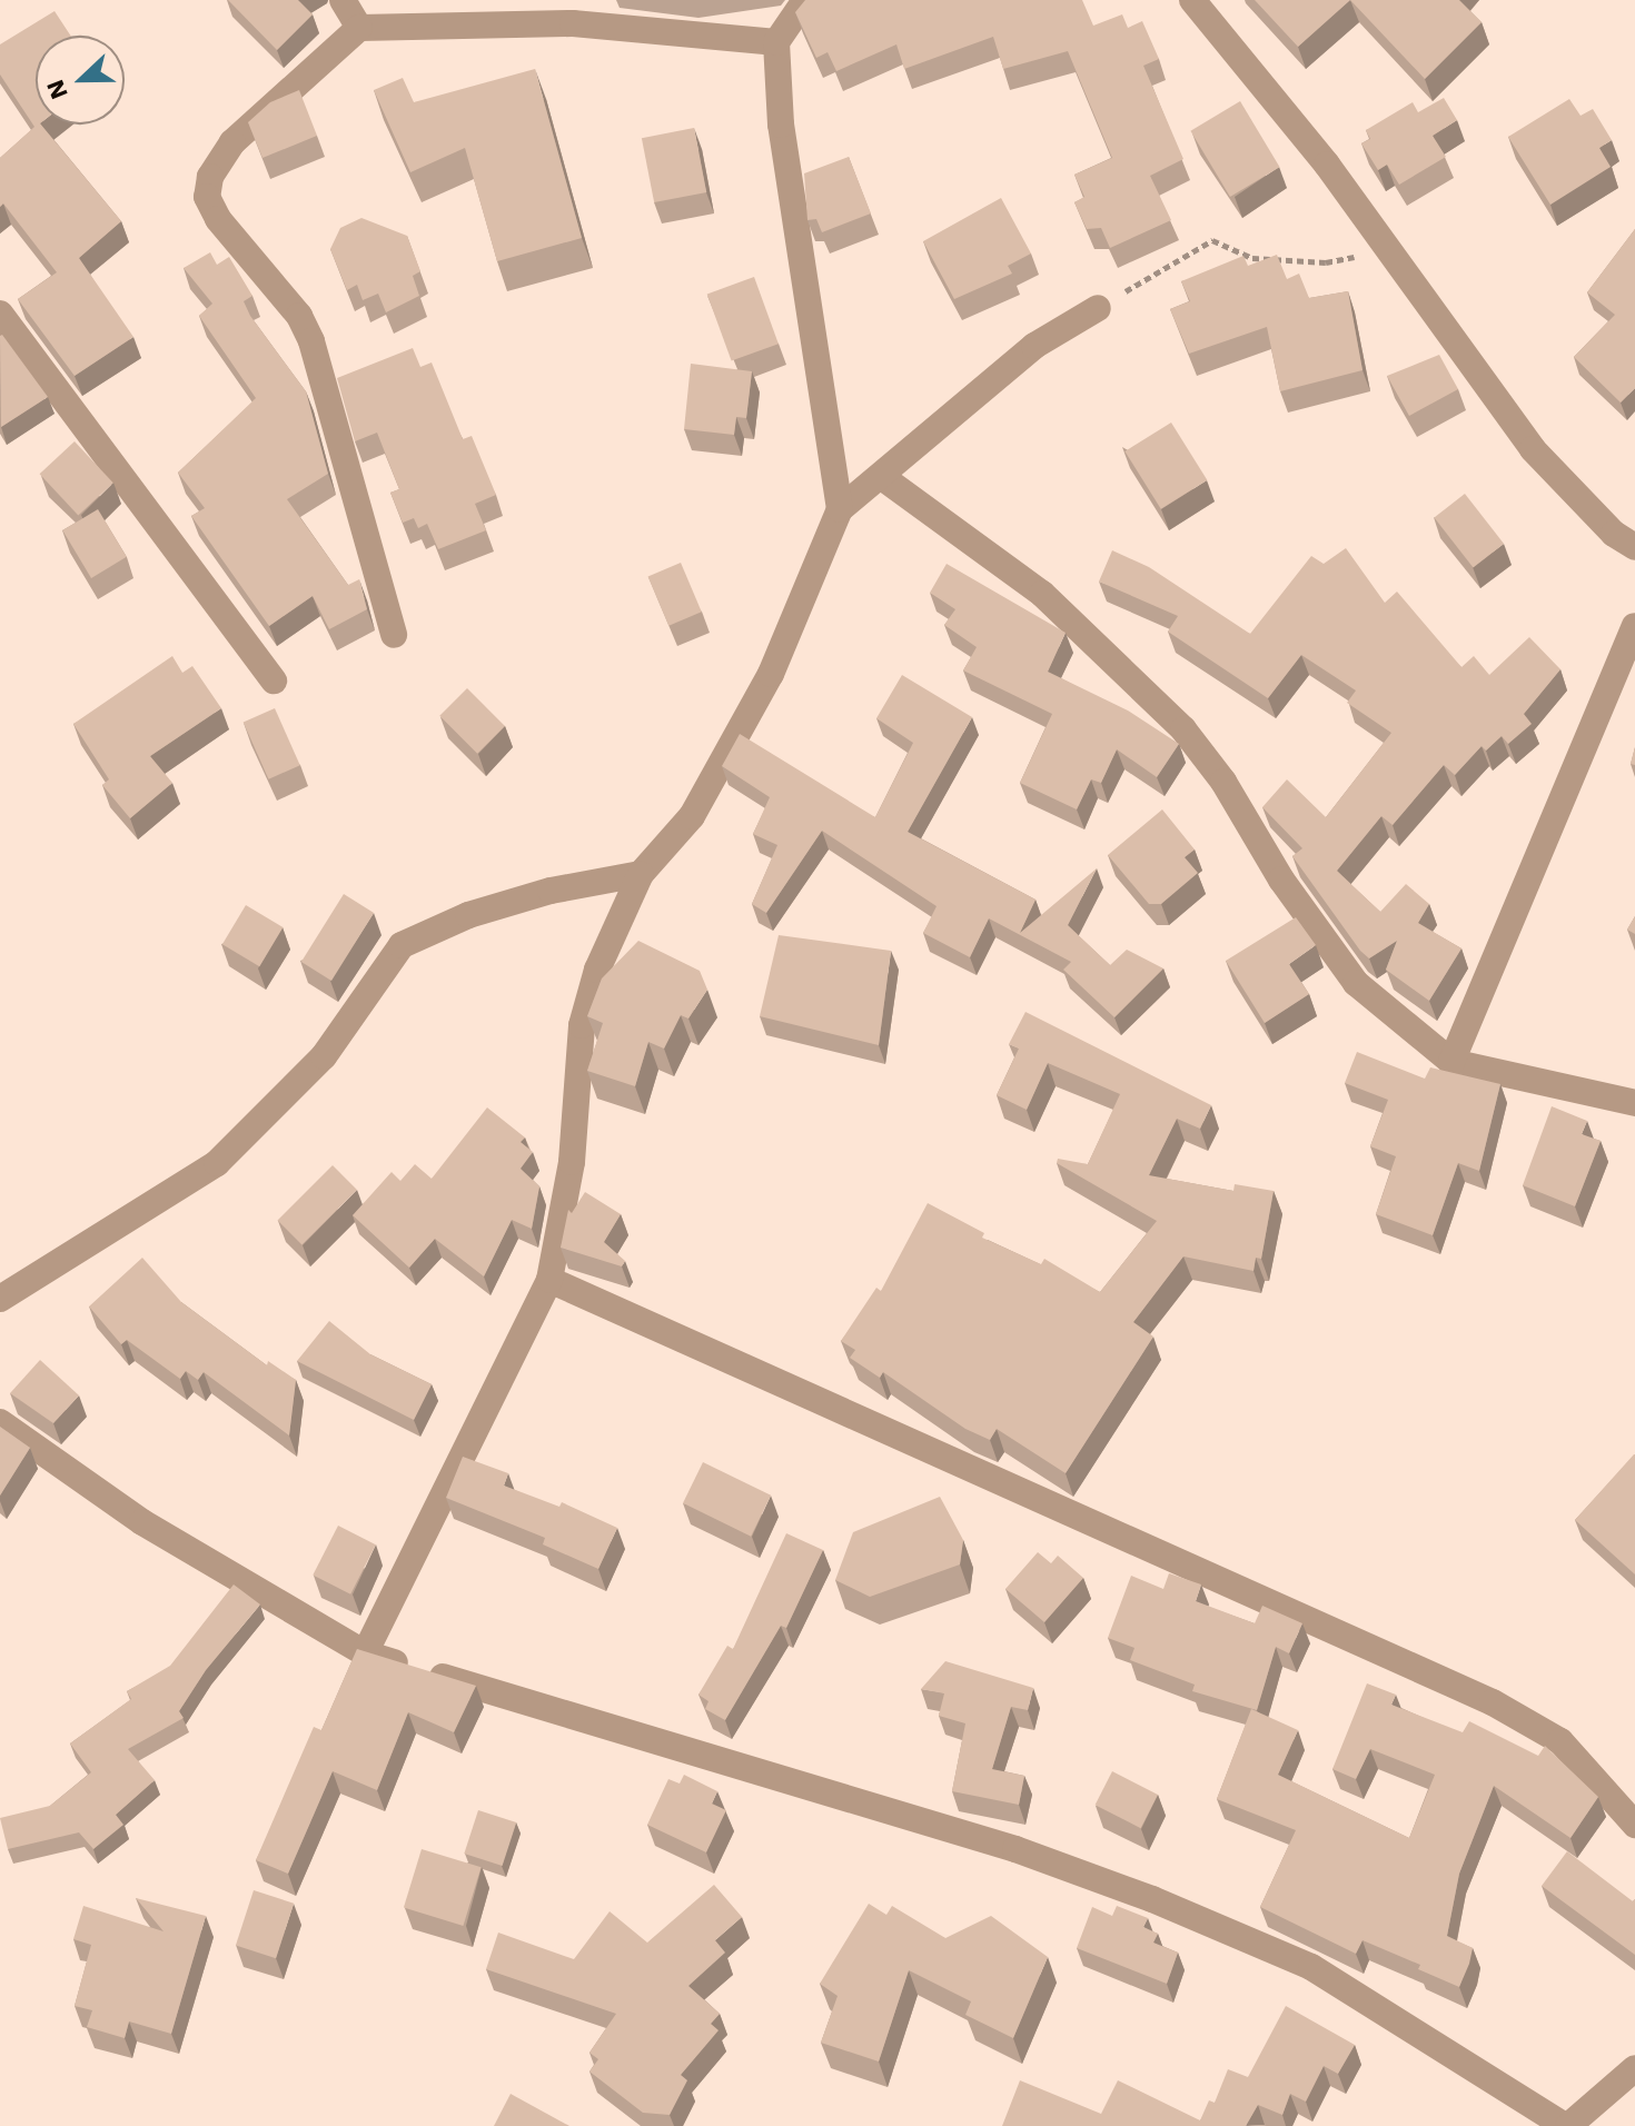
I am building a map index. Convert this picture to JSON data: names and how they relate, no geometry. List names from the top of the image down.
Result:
{
  "north": "left"
}
